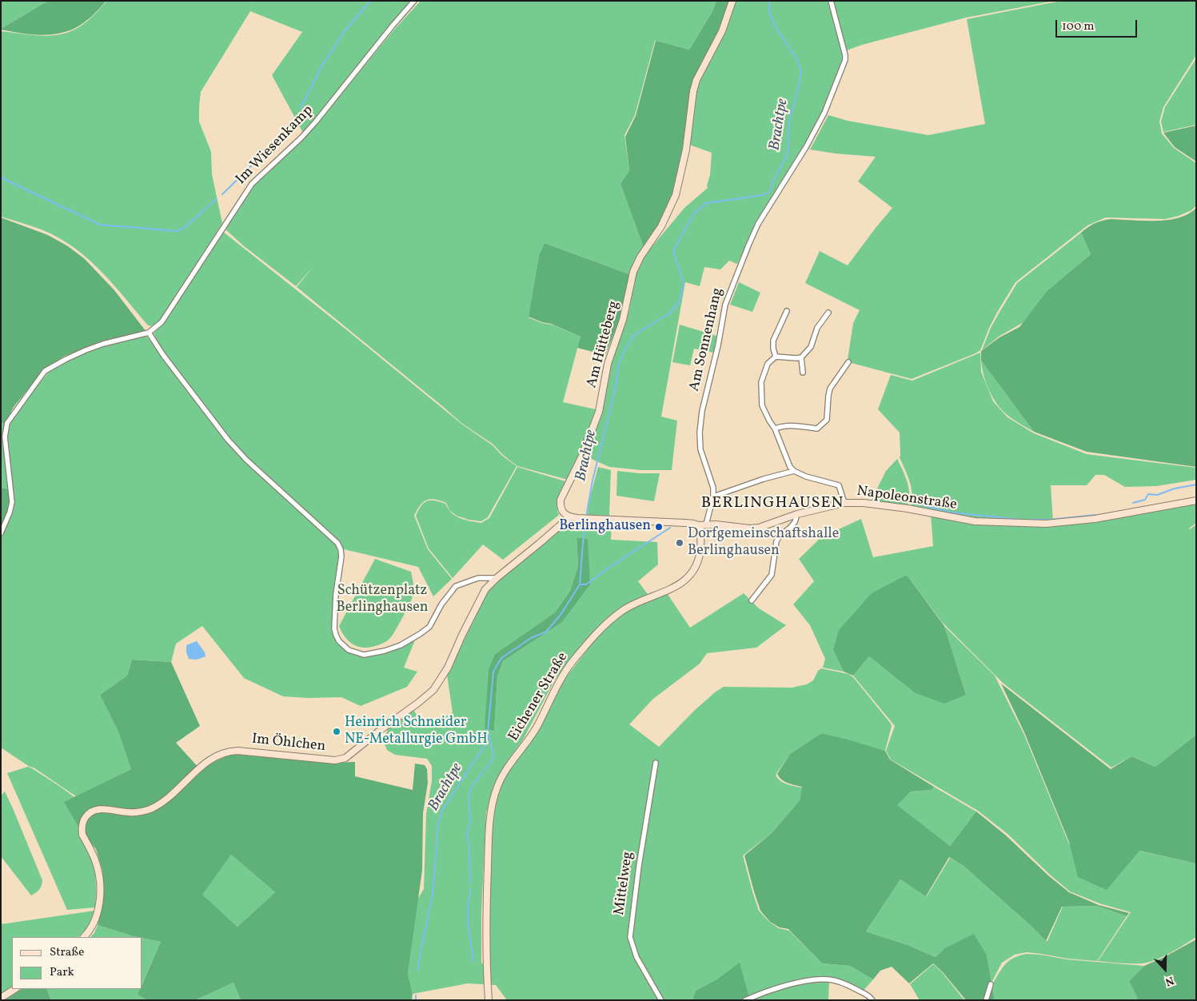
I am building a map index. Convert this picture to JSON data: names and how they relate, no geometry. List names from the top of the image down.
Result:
{
  "streets": {
    "street": [
      "Im Wiesenkamp",
      "Am Sonnenhang",
      "Am Hütteberg",
      "Napoleonstraße",
      "Eichener Straße",
      "Im Öhlchen",
      "Mittelweg"
    ]
  },
  "crossings": [
    ["Am Sonnenhang", "Napoleonstraße"],
    ["Am Hütteberg", "Napoleonstraße"],
    ["Am Hütteberg", "Im Öhlchen"],
    ["Napoleonstraße", "Eichener Straße"],
    ["Napoleonstraße", "Im Öhlchen"]
  ],
  "districts": ["BERLINGHAUSEN"],
  "water": ["Brachtpe"],
  "parks": ["Schützenplatz Berlinghausen"],
  "places": ["Berlinghausen", "Dorfgemeinschaftshalle Berlinghausen", "Heinrich Schneider NE-Metallurgie GmbH"],
  "legend": ["Straße", "Park"],
  "scale_bar": "100 m",
  "north": "bottom"
}
